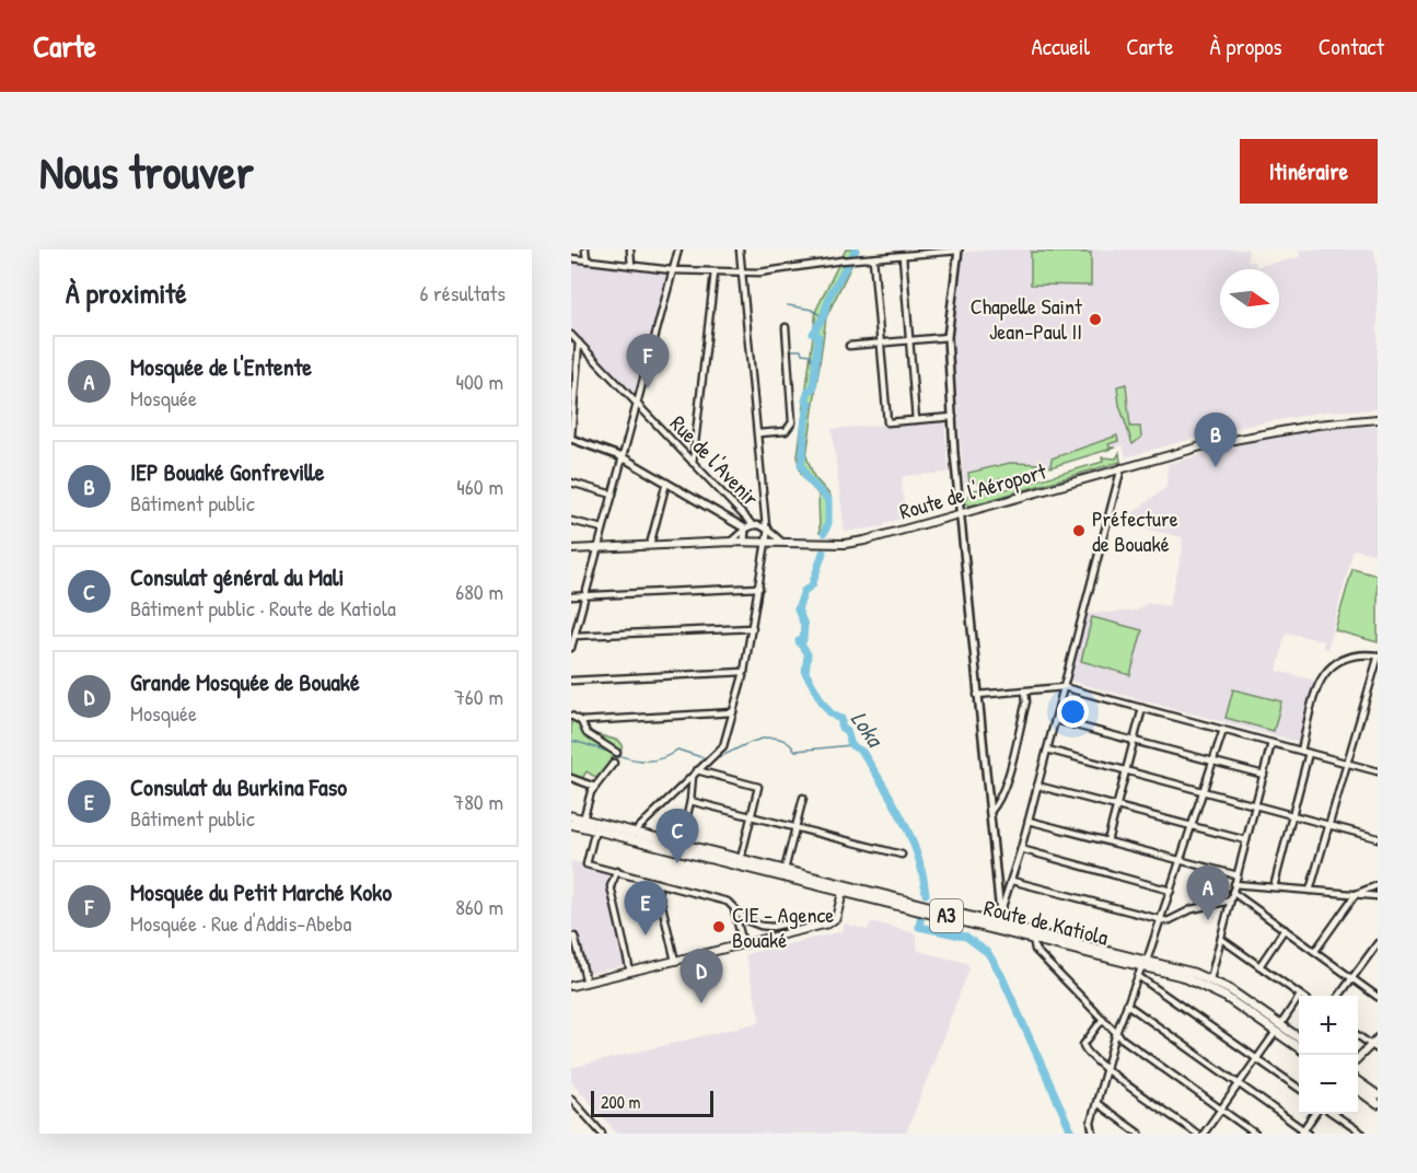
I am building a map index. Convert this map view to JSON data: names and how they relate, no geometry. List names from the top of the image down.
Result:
{
  "streets": {
    "highway": ["A3", "Route de Katiola"],
    "main road": ["Route de l'Aéroport"],
    "street": ["Rue de l'Avenir"]
  },
  "water": ["Loka"],
  "places": ["Chapelle Saint Jean-Paul II", "Préfecture de Bouaké", "CIE - Agence Bouaké"],
  "scale_bar": "200 m",
  "north": "right",
  "page": {
    "header": "Carte",
    "nav": [
      "Accueil",
      "Carte",
      "À propos",
      "Contact"
    ],
    "buttons": "Itinéraire",
    "title": "Nous trouver",
    "heading": ["À proximité", "6 résultats"],
    "pins": [
      "F",
      "B",
      "C",
      "A",
      "E",
      "D"
    ],
    "list": [
      {
        "mark": "A",
        "name": "Mosquée de l'Entente",
        "note": "Mosquée",
        "value": "400 m"
      },
      {
        "mark": "B",
        "name": "IEP Bouaké Gonfreville",
        "note": "Bâtiment public",
        "value": "460 m"
      },
      {
        "mark": "C",
        "name": "Consulat général du Mali",
        "note": "Bâtiment public · Route de Katiola",
        "value": "680 m"
      },
      {
        "mark": "D",
        "name": "Grande Mosquée de Bouaké",
        "note": "Mosquée",
        "value": "760 m"
      },
      {
        "mark": "E",
        "name": "Consulat du Burkina Faso",
        "note": "Bâtiment public",
        "value": "780 m"
      },
      {
        "mark": "F",
        "name": "Mosquée du Petit Marché Koko",
        "note": "Mosquée · Rue d'Addis-Abeba",
        "value": "860 m"
      }
    ],
    "map_buttons": ["+", "−"],
    "scale": "200 m"
  }
}
